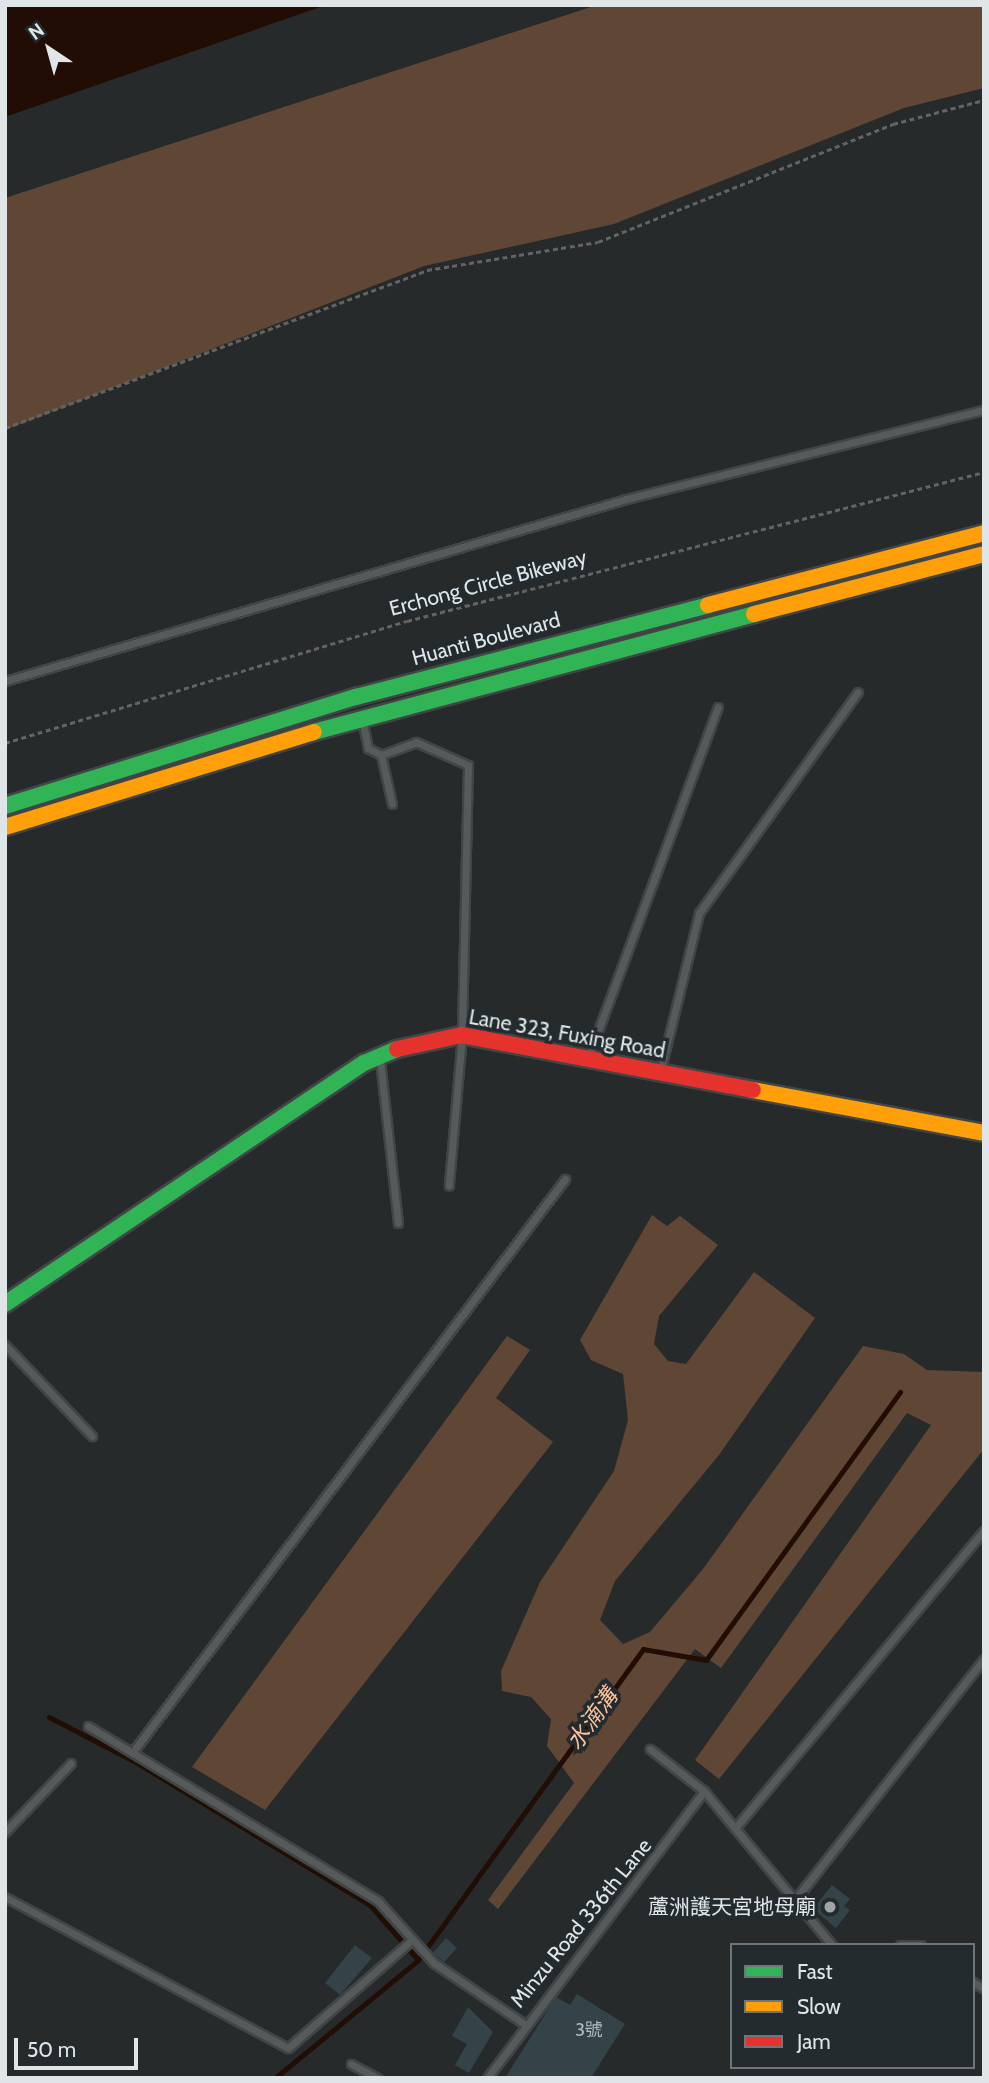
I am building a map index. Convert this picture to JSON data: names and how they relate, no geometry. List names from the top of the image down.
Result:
{
  "streets": {
    "street": ["Huanti Boulevard", "Lane 323, Fuxing Road"],
    "lane": ["Minzu Road 336th Lane"],
    "path": ["Erchong Circle Bikeway"]
  },
  "water": ["水湳溝"],
  "places": ["蘆洲護天宮地母廟"],
  "house_numbers": ["3號"],
  "legend": ["Fast", "Slow", "Jam"],
  "scale_bar": "50 m",
  "north": "top left"
}
